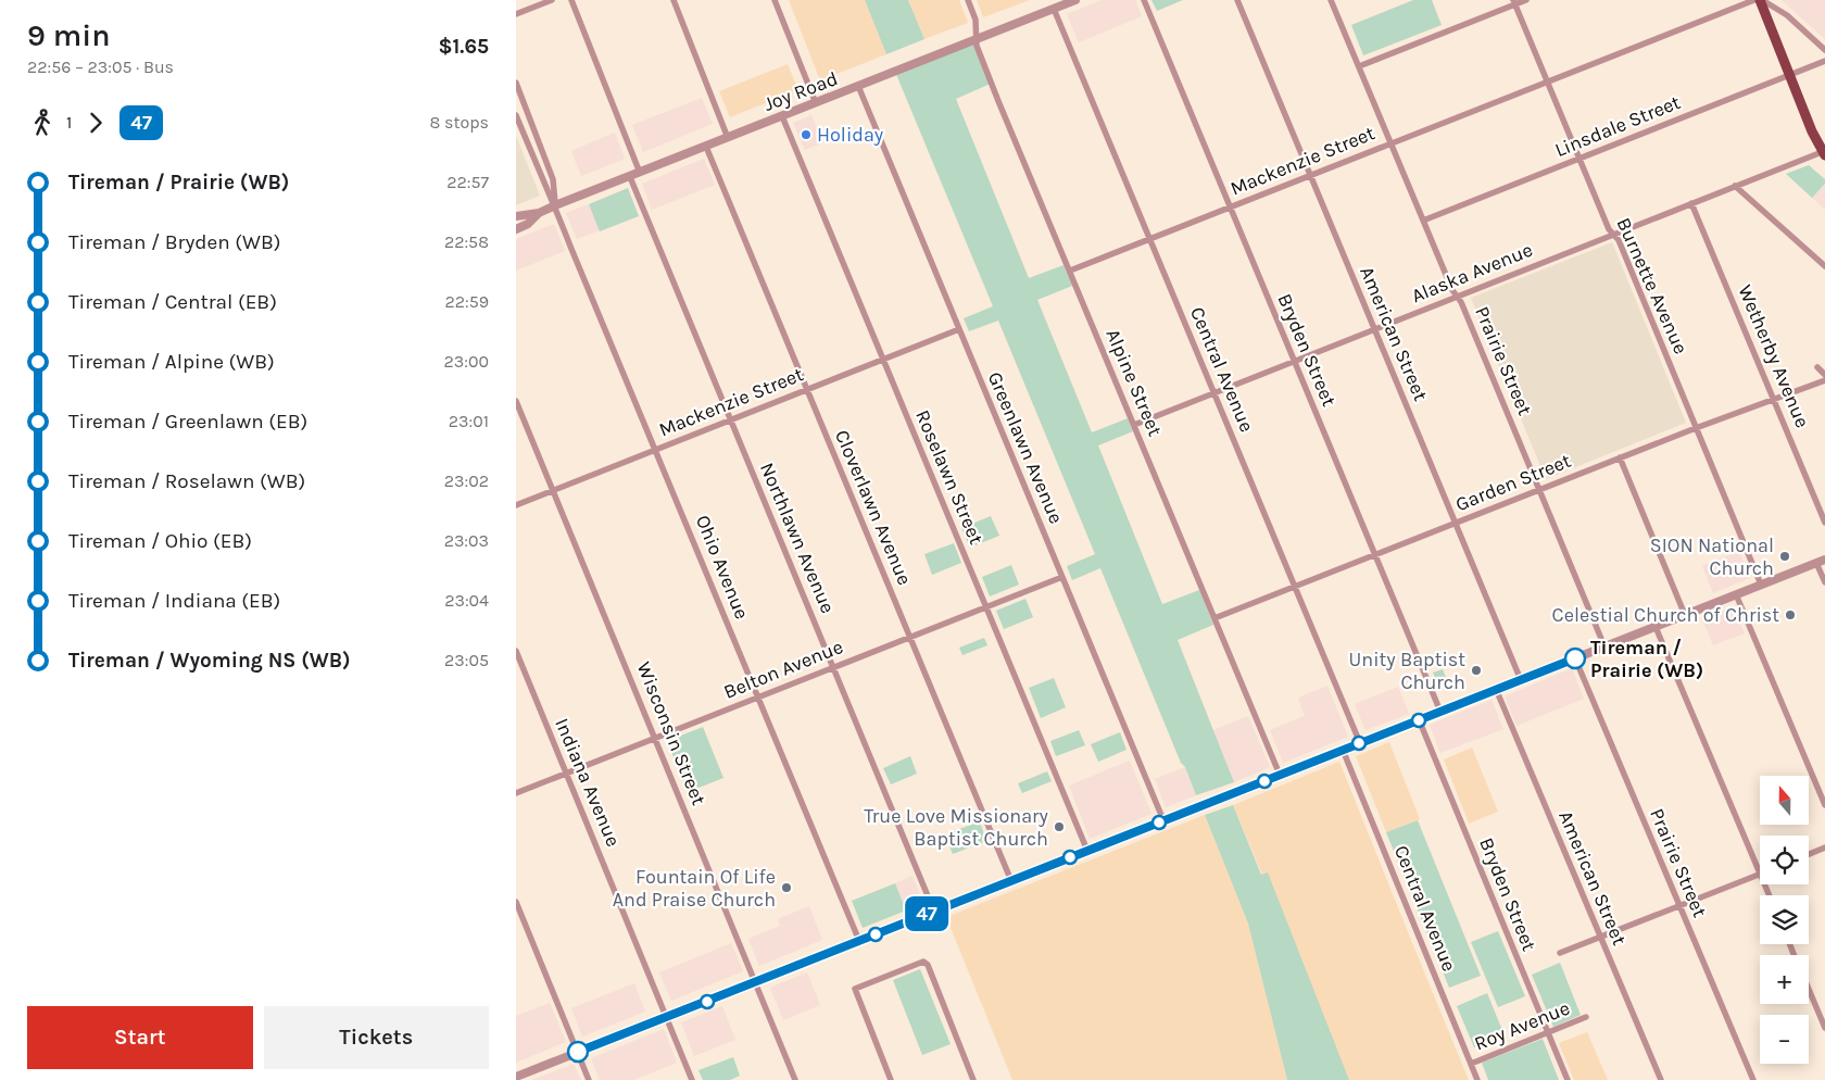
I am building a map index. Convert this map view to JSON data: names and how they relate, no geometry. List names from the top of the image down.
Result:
{
  "streets": {
    "street": [
      "Joy Road",
      "Linsdale Street",
      "Mackenzie Street",
      "Alaska Avenue",
      "Burnette Avenue",
      "American Street",
      "Bryden Street",
      "Wetherby Avenue",
      "Prairie Street",
      "Central Avenue",
      "Alpine Street",
      "Greenlawn Avenue",
      "Roselawn Street",
      "Garden Street",
      "Cloverlawn Avenue",
      "Northlawn Avenue",
      "Ohio Avenue",
      "Belton Avenue",
      "Wisconsin Street",
      "Indiana Avenue",
      "Roy Avenue"
    ]
  },
  "crossings": [
    ["Joy Road", "Central Avenue"],
    ["Joy Road", "Alpine Street"],
    ["Joy Road", "Greenlawn Avenue"],
    ["Joy Road", "Roselawn Street"],
    ["Joy Road", "Cloverlawn Avenue"],
    ["Joy Road", "Northlawn Avenue"],
    ["Joy Road", "Ohio Avenue"],
    ["Linsdale Street", "Burnette Avenue"],
    ["Linsdale Street", "Prairie Street"],
    ["Mackenzie Street", "Burnette Avenue"],
    ["Mackenzie Street", "American Street"],
    ["Mackenzie Street", "Bryden Street"],
    ["Mackenzie Street", "Prairie Street"],
    ["Mackenzie Street", "Central Avenue"],
    ["Mackenzie Street", "Alpine Street"],
    ["Mackenzie Street", "Greenlawn Avenue"],
    ["Mackenzie Street", "Roselawn Street"],
    ["Mackenzie Street", "Cloverlawn Avenue"],
    ["Mackenzie Street", "Northlawn Avenue"],
    ["Mackenzie Street", "Ohio Avenue"],
    ["Mackenzie Street", "Wisconsin Street"],
    ["Alaska Avenue", "Burnette Avenue"],
    ["Alaska Avenue", "American Street"],
    ["Alaska Avenue", "Bryden Street"],
    ["Alaska Avenue", "Wetherby Avenue"],
    ["Alaska Avenue", "Prairie Street"],
    ["Alaska Avenue", "Central Avenue"],
    ["Alaska Avenue", "Alpine Street"],
    ["Burnette Avenue", "Garden Street"],
    ["American Street", "Garden Street"],
    ["Bryden Street", "Garden Street"],
    ["Bryden Street", "Roy Avenue"],
    ["Wetherby Avenue", "Garden Street"],
    ["Prairie Street", "Garden Street"],
    ["Central Avenue", "Garden Street"],
    ["Central Avenue", "Roy Avenue"],
    ["Alpine Street", "Garden Street"],
    ["Greenlawn Avenue", "Belton Avenue"],
    ["Roselawn Street", "Belton Avenue"],
    ["Cloverlawn Avenue", "Belton Avenue"],
    ["Northlawn Avenue", "Belton Avenue"],
    ["Ohio Avenue", "Belton Avenue"],
    ["Belton Avenue", "Wisconsin Street"],
    ["Belton Avenue", "Indiana Avenue"]
  ],
  "places": [
    "Holiday",
    "SION National Church",
    "Celestial Church of Christ",
    "Tireman / Prairie (WB)",
    "Unity Baptist Church",
    "True Love Missionary Baptist Church",
    "Fountain Of Life And Praise Church"
  ],
  "lines": ["bus line 47"],
  "north": "top",
  "page": {
    "heading": ["9 min", "22:56 – 23:05 · Bus", "$1.65"],
    "on_map": "47",
    "legs": ["1", "47", "8 stops"],
    "list": [
      {
        "name": "Tireman / Prairie (WB)",
        "value": "22:57"
      },
      {
        "name": "Tireman / Bryden (WB)",
        "value": "22:58"
      },
      {
        "name": "Tireman / Central (EB)",
        "value": "22:59"
      },
      {
        "name": "Tireman / Alpine (WB)",
        "value": "23:00"
      },
      {
        "name": "Tireman / Greenlawn (EB)",
        "value": "23:01"
      },
      {
        "name": "Tireman / Roselawn (WB)",
        "value": "23:02"
      },
      {
        "name": "Tireman / Ohio (EB)",
        "value": "23:03"
      },
      {
        "name": "Tireman / Indiana (EB)",
        "value": "23:04"
      },
      {
        "name": "Tireman / Wyoming NS (WB)",
        "value": "23:05"
      }
    ],
    "map_buttons": ["+", "−"],
    "buttons": ["Start", "Tickets"]
  }
}
